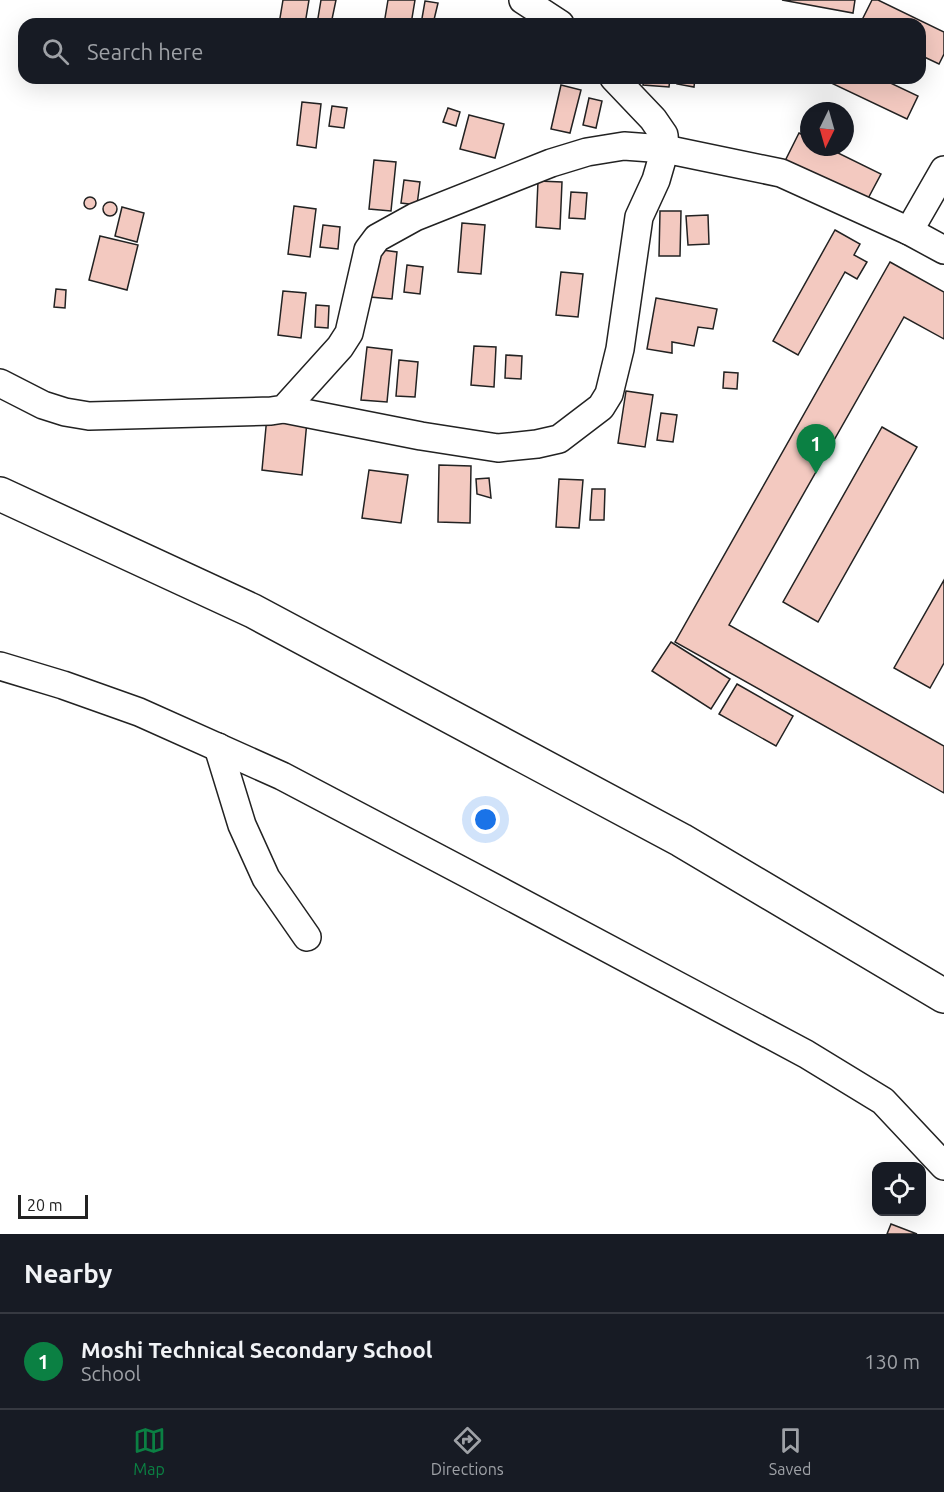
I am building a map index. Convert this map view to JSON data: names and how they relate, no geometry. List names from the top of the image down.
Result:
{
  "scale_bar": "20 m",
  "north": "bottom",
  "page": {
    "search": "Search here",
    "pins": "1",
    "scale": "20 m",
    "heading": "Nearby",
    "list": [
      {
        "mark": "1",
        "name": "Moshi Technical Secondary School",
        "note": "School",
        "value": "130 m"
      }
    ],
    "nav": ["Map", "Directions", "Saved"]
  }
}
